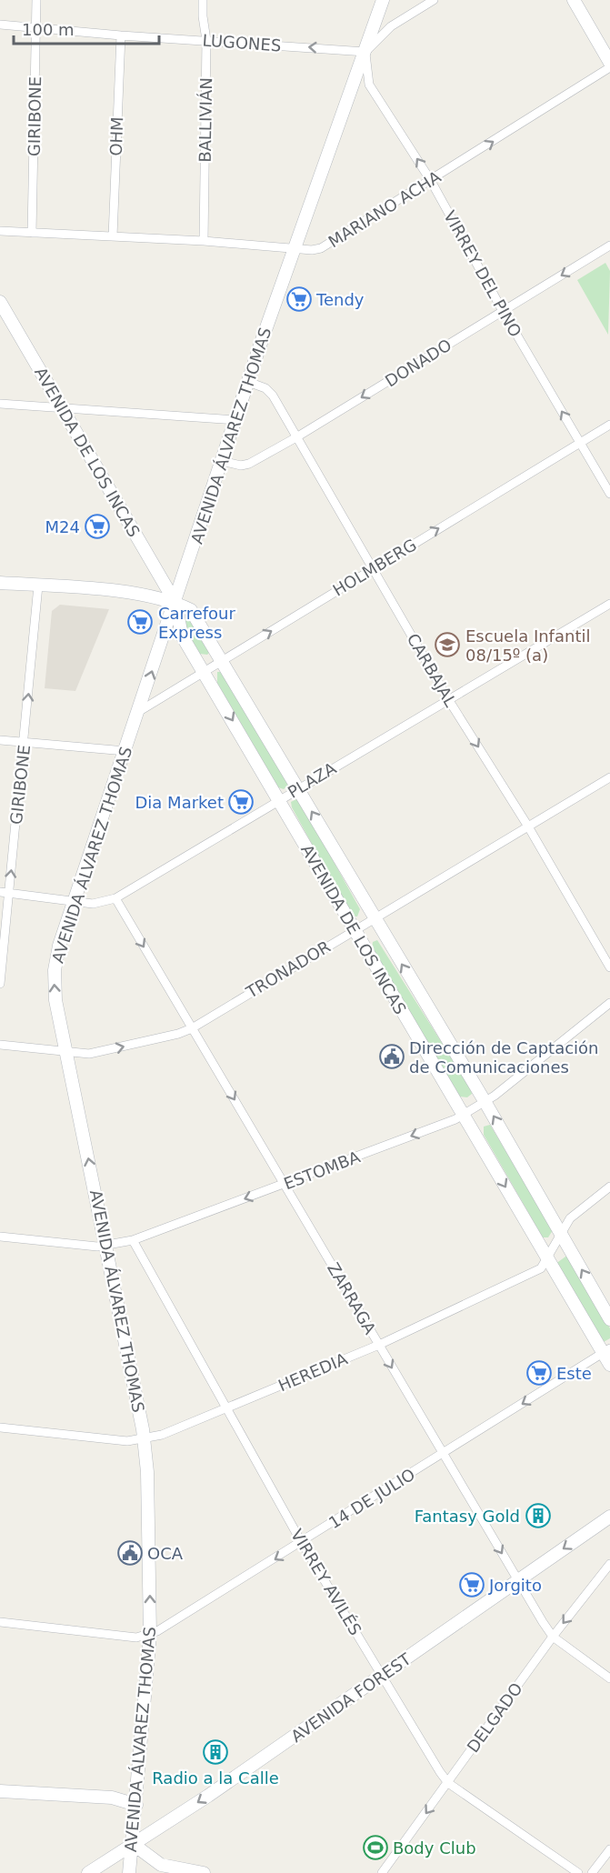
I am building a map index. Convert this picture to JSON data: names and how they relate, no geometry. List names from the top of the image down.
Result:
{
  "streets": {
    "main road": ["AVENIDA ÁLVAREZ THOMAS", "AVENIDA DE LOS INCAS", "AVENIDA FOREST"],
    "street": [
      "LUGONES",
      "GIRIBONE",
      "BALLIVIÁN",
      "OHM",
      "MARIANO ACHA",
      "VIRREY DEL PINO",
      "DONADO",
      "HOLMBERG",
      "CARBAJAL",
      "PLAZA",
      "TRONADOR",
      "ESTOMBA",
      "ZARRAGA",
      "HEREDIA",
      "14 DE JULIO",
      "VIRREY AVILÉS",
      "DELGADO"
    ]
  },
  "crossings": [
    ["LUGONES", "GIRIBONE"],
    ["LUGONES", "BALLIVIÁN"],
    ["LUGONES", "OHM"],
    ["LUGONES", "VIRREY DEL PINO"],
    ["LUGONES", "AVENIDA ÁLVAREZ THOMAS"],
    ["GIRIBONE", "MARIANO ACHA"],
    ["GIRIBONE", "PLAZA"],
    ["BALLIVIÁN", "MARIANO ACHA"],
    ["OHM", "MARIANO ACHA"],
    ["MARIANO ACHA", "VIRREY DEL PINO"],
    ["MARIANO ACHA", "AVENIDA ÁLVAREZ THOMAS"],
    ["VIRREY DEL PINO", "DONADO"],
    ["VIRREY DEL PINO", "AVENIDA ÁLVAREZ THOMAS"],
    ["VIRREY DEL PINO", "HOLMBERG"],
    ["DONADO", "AVENIDA ÁLVAREZ THOMAS"],
    ["DONADO", "CARBAJAL"],
    ["AVENIDA ÁLVAREZ THOMAS", "AVENIDA DE LOS INCAS"],
    ["AVENIDA ÁLVAREZ THOMAS", "HOLMBERG"],
    ["AVENIDA ÁLVAREZ THOMAS", "CARBAJAL"],
    ["AVENIDA ÁLVAREZ THOMAS", "PLAZA"],
    ["AVENIDA ÁLVAREZ THOMAS", "TRONADOR"],
    ["AVENIDA ÁLVAREZ THOMAS", "ESTOMBA"],
    ["AVENIDA ÁLVAREZ THOMAS", "HEREDIA"],
    ["AVENIDA ÁLVAREZ THOMAS", "14 DE JULIO"],
    ["AVENIDA ÁLVAREZ THOMAS", "AVENIDA FOREST"],
    ["AVENIDA DE LOS INCAS", "HOLMBERG"],
    ["AVENIDA DE LOS INCAS", "PLAZA"],
    ["AVENIDA DE LOS INCAS", "TRONADOR"],
    ["AVENIDA DE LOS INCAS", "ESTOMBA"],
    ["AVENIDA DE LOS INCAS", "HEREDIA"],
    ["AVENIDA DE LOS INCAS", "14 DE JULIO"],
    ["HOLMBERG", "CARBAJAL"],
    ["CARBAJAL", "PLAZA"],
    ["CARBAJAL", "TRONADOR"],
    ["PLAZA", "ZARRAGA"],
    ["TRONADOR", "ZARRAGA"],
    ["ESTOMBA", "ZARRAGA"],
    ["ESTOMBA", "VIRREY AVILÉS"],
    ["ZARRAGA", "HEREDIA"],
    ["ZARRAGA", "14 DE JULIO"],
    ["ZARRAGA", "AVENIDA FOREST"],
    ["ZARRAGA", "DELGADO"],
    ["HEREDIA", "VIRREY AVILÉS"],
    ["14 DE JULIO", "VIRREY AVILÉS"],
    ["VIRREY AVILÉS", "AVENIDA FOREST"],
    ["VIRREY AVILÉS", "DELGADO"]
  ],
  "one_way": [
    "LUGONES",
    "GIRIBONE",
    "VIRREY DEL PINO",
    "DONADO",
    "HOLMBERG",
    "ESTOMBA",
    "ZARRAGA",
    "14 DE JULIO",
    "AVENIDA FOREST",
    "DELGADO"
  ],
  "places": {
    "supermarket": [
      "Tendy",
      "M24",
      "Carrefour Express",
      "Dia Market",
      "Este",
      "Jorgito"
    ],
    "school or university": ["Escuela Infantil 08/15º (a)"],
    "public building": ["Dirección de Captación de Comunicaciones", "OCA"],
    "building": ["Fantasy Gold", "Radio a la Calle"],
    "sports": ["Body Club"]
  },
  "scale_bar": "100 m"
}
